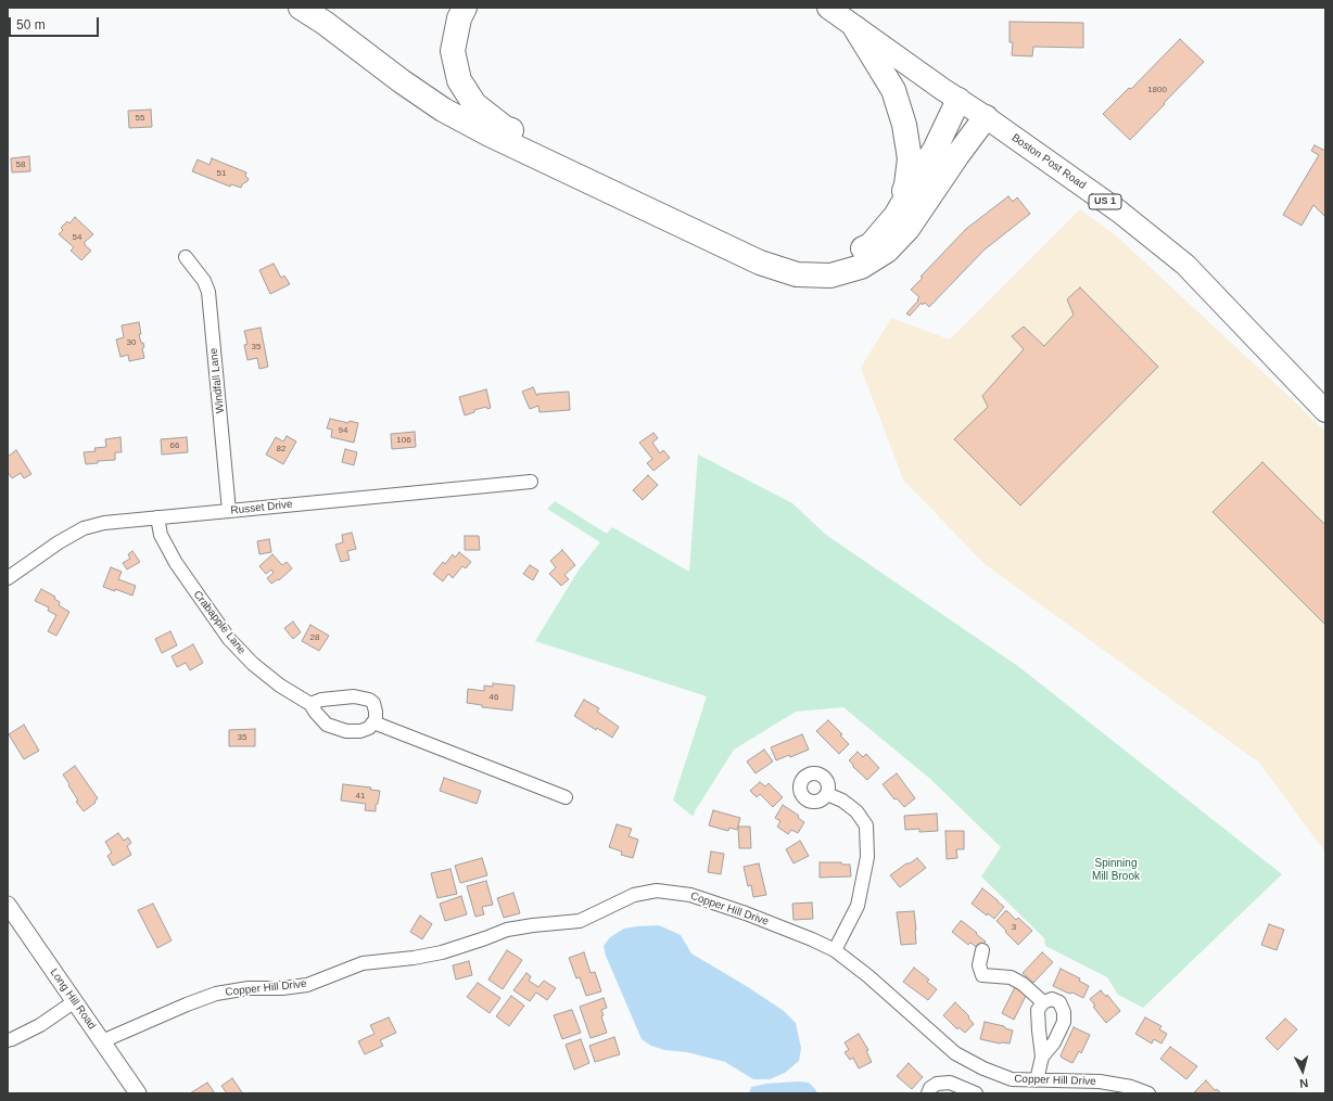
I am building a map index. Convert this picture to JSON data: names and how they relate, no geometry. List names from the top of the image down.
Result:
{
  "streets": {
    "main road": ["Boston Post Road", "US 1"],
    "street": [
      "Windfall Lane",
      "Russet Drive",
      "Crabapple Lane",
      "Copper Hill Drive",
      "Long Hill Road"
    ]
  },
  "crossings": [
    ["Windfall Lane", "Russet Drive"],
    ["Russet Drive", "Crabapple Lane"],
    ["Copper Hill Drive", "Long Hill Road"]
  ],
  "parks": ["Spinning Mill Brook"],
  "house_numbers": [
    "1800",
    "55",
    "58",
    "51",
    "54",
    "30",
    "35",
    "94",
    "106",
    "66",
    "82",
    "28",
    "46",
    "35",
    "41",
    "3"
  ],
  "scale_bar": "50 m",
  "north": "bottom"
}
